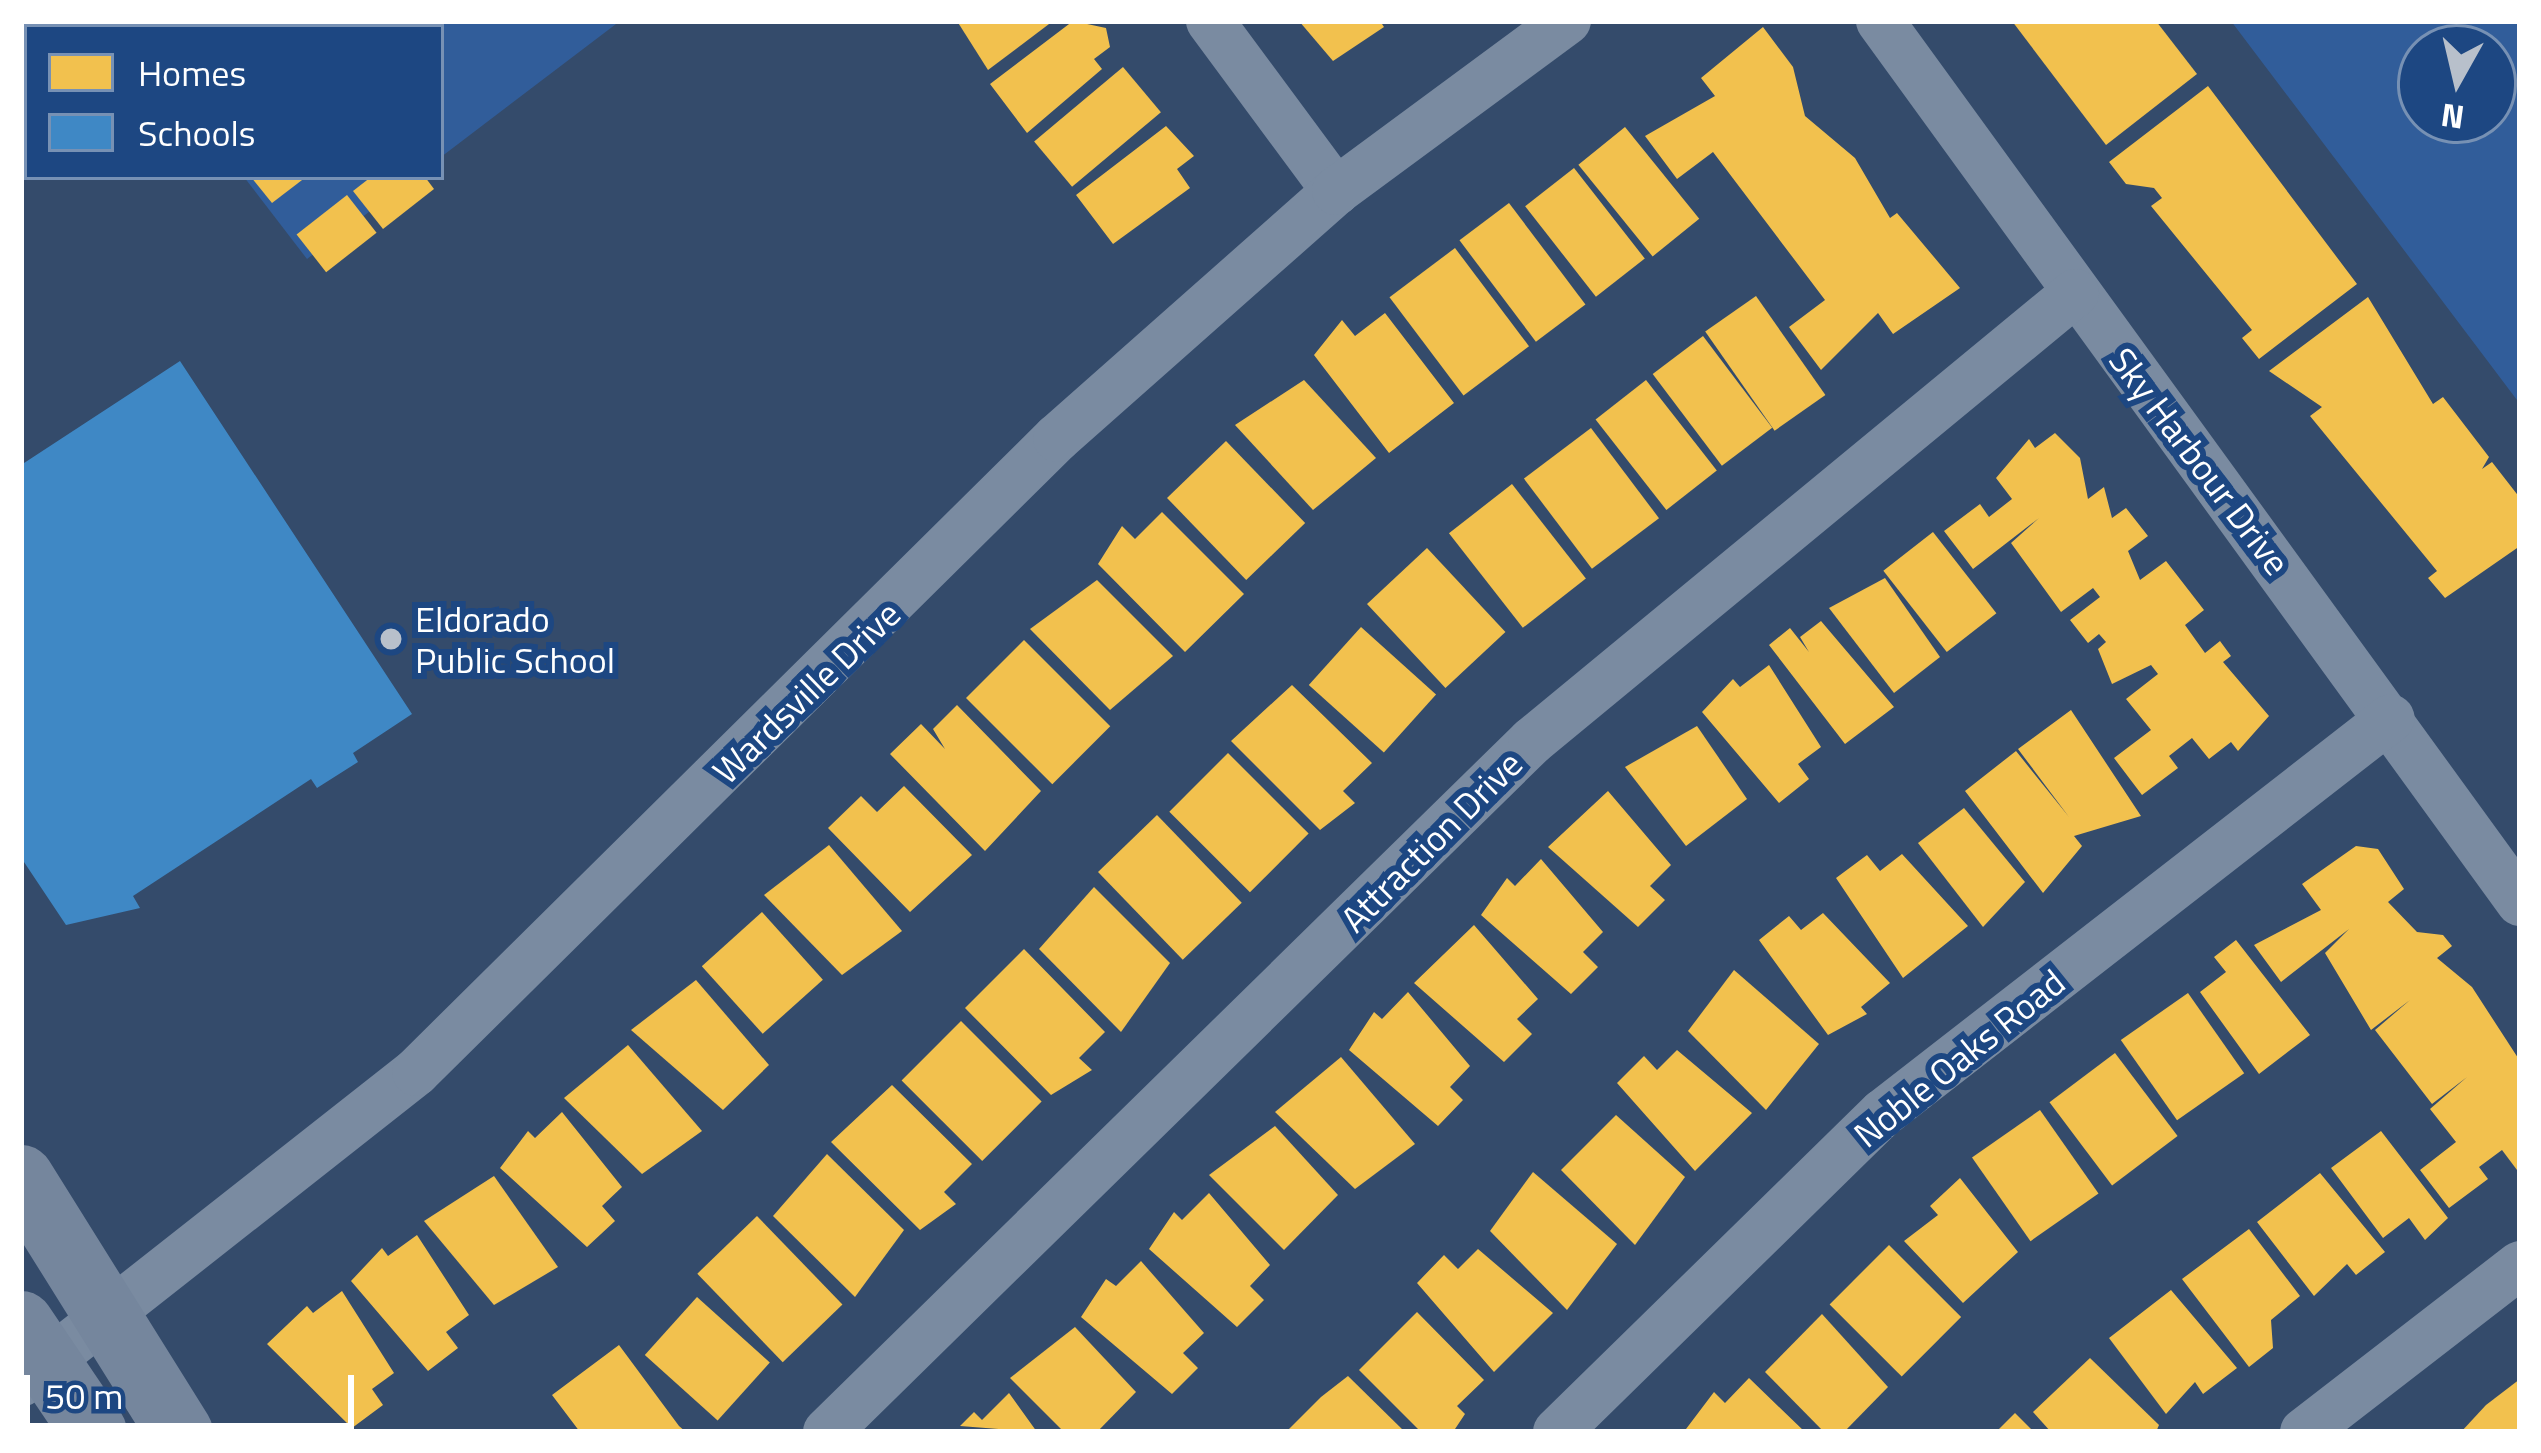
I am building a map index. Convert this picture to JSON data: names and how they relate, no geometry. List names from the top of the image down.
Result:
{
  "streets": {
    "street": [
      "Sky Harbour Drive",
      "Wardsville Drive",
      "Attraction Drive",
      "Noble Oaks Road"
    ]
  },
  "crossings": [
    ["Sky Harbour Drive", "Attraction Drive"],
    ["Sky Harbour Drive", "Noble Oaks Road"]
  ],
  "places": ["Eldorado Public School"],
  "legend": ["Homes", "Schools"],
  "scale_bar": "50 m",
  "north": "bottom"
}
